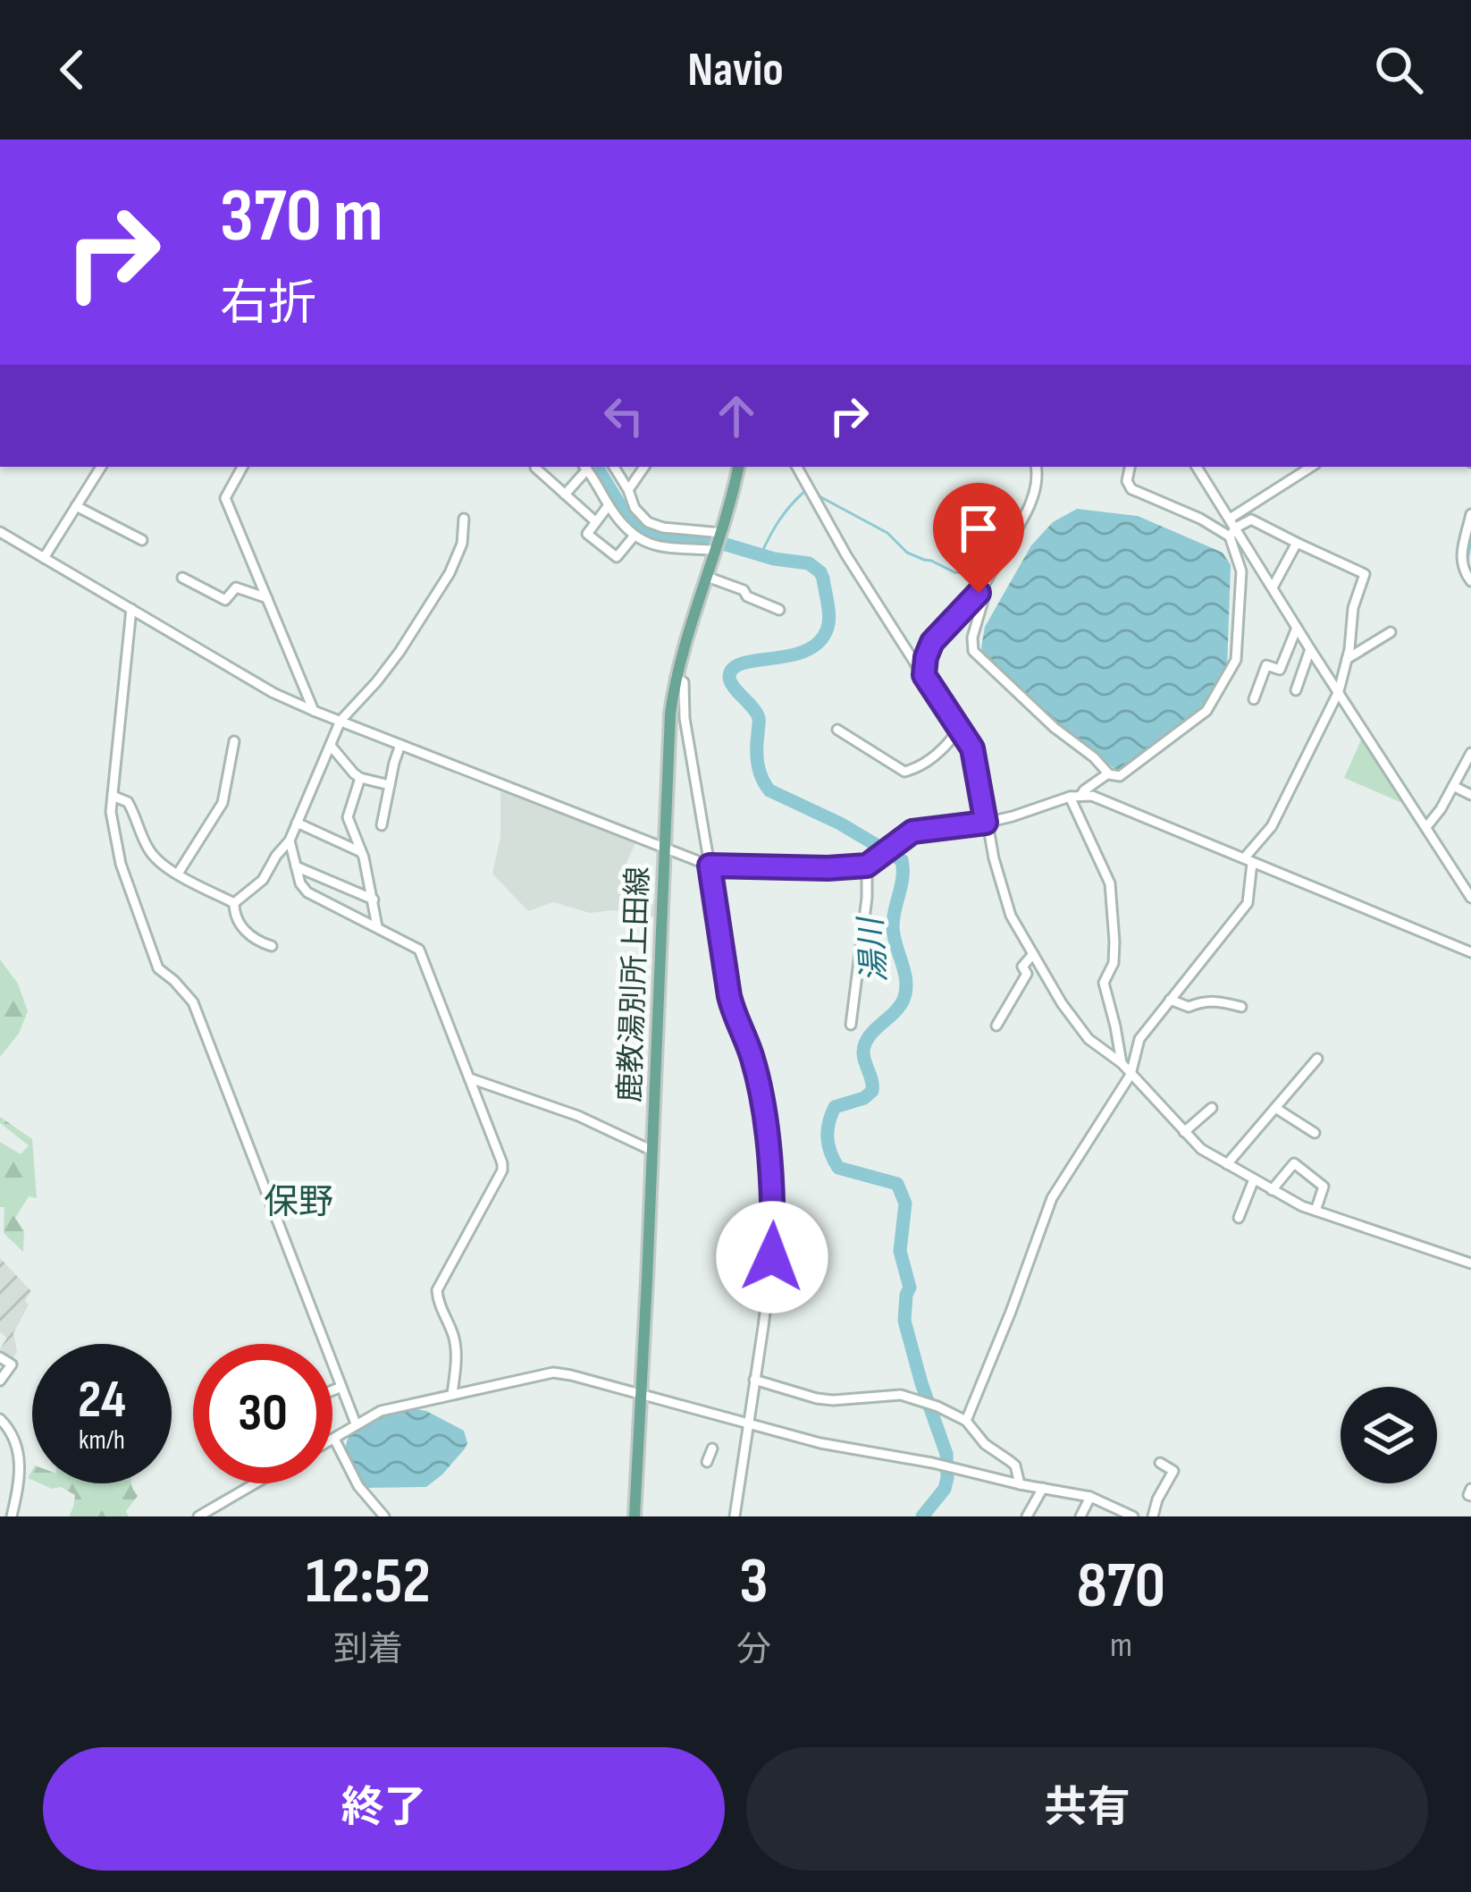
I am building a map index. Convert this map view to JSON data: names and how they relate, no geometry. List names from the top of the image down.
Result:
{
  "streets": {
    "main road": ["鹿教湯別所上田線"]
  },
  "districts": ["保野"],
  "water": ["湯川"],
  "page": {
    "header": "Navio",
    "turn": ["370 m", "右折"],
    "speed": "24 km/h",
    "limit": "30",
    "eta": [
      "12:52",
      "到着",
      "3",
      "分",
      "870",
      "m"
    ],
    "buttons": ["終了", "共有"]
  }
}
